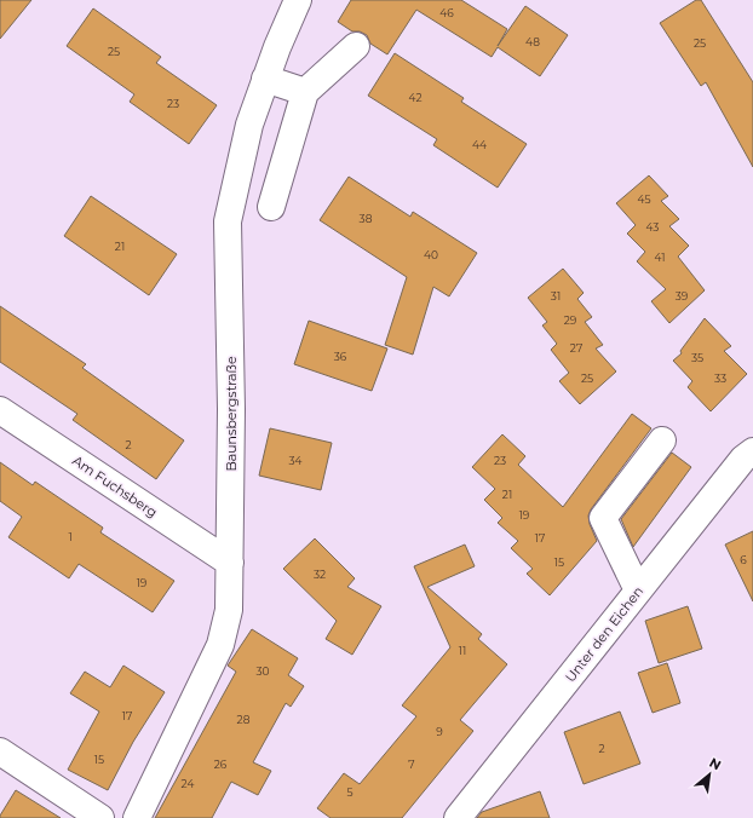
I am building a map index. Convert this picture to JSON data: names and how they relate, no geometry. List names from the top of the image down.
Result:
{
  "streets": {
    "street": ["Baunsbergstraße", "Am Fuchsberg", "Unter den Eichen"]
  },
  "crossings": [
    ["Baunsbergstraße", "Am Fuchsberg"]
  ],
  "house_numbers": [
    "46",
    "48",
    "25",
    "25",
    "42",
    "23",
    "44",
    "45",
    "38",
    "43",
    "21",
    "40",
    "41",
    "31",
    "39",
    "29",
    "27",
    "36",
    "35",
    "25",
    "33",
    "2",
    "34",
    "23",
    "21",
    "19",
    "1",
    "17",
    "6",
    "15",
    "32",
    "19",
    "11",
    "30",
    "17",
    "28",
    "9",
    "2",
    "15",
    "26",
    "7",
    "24",
    "5"
  ],
  "north": "top right"
}
